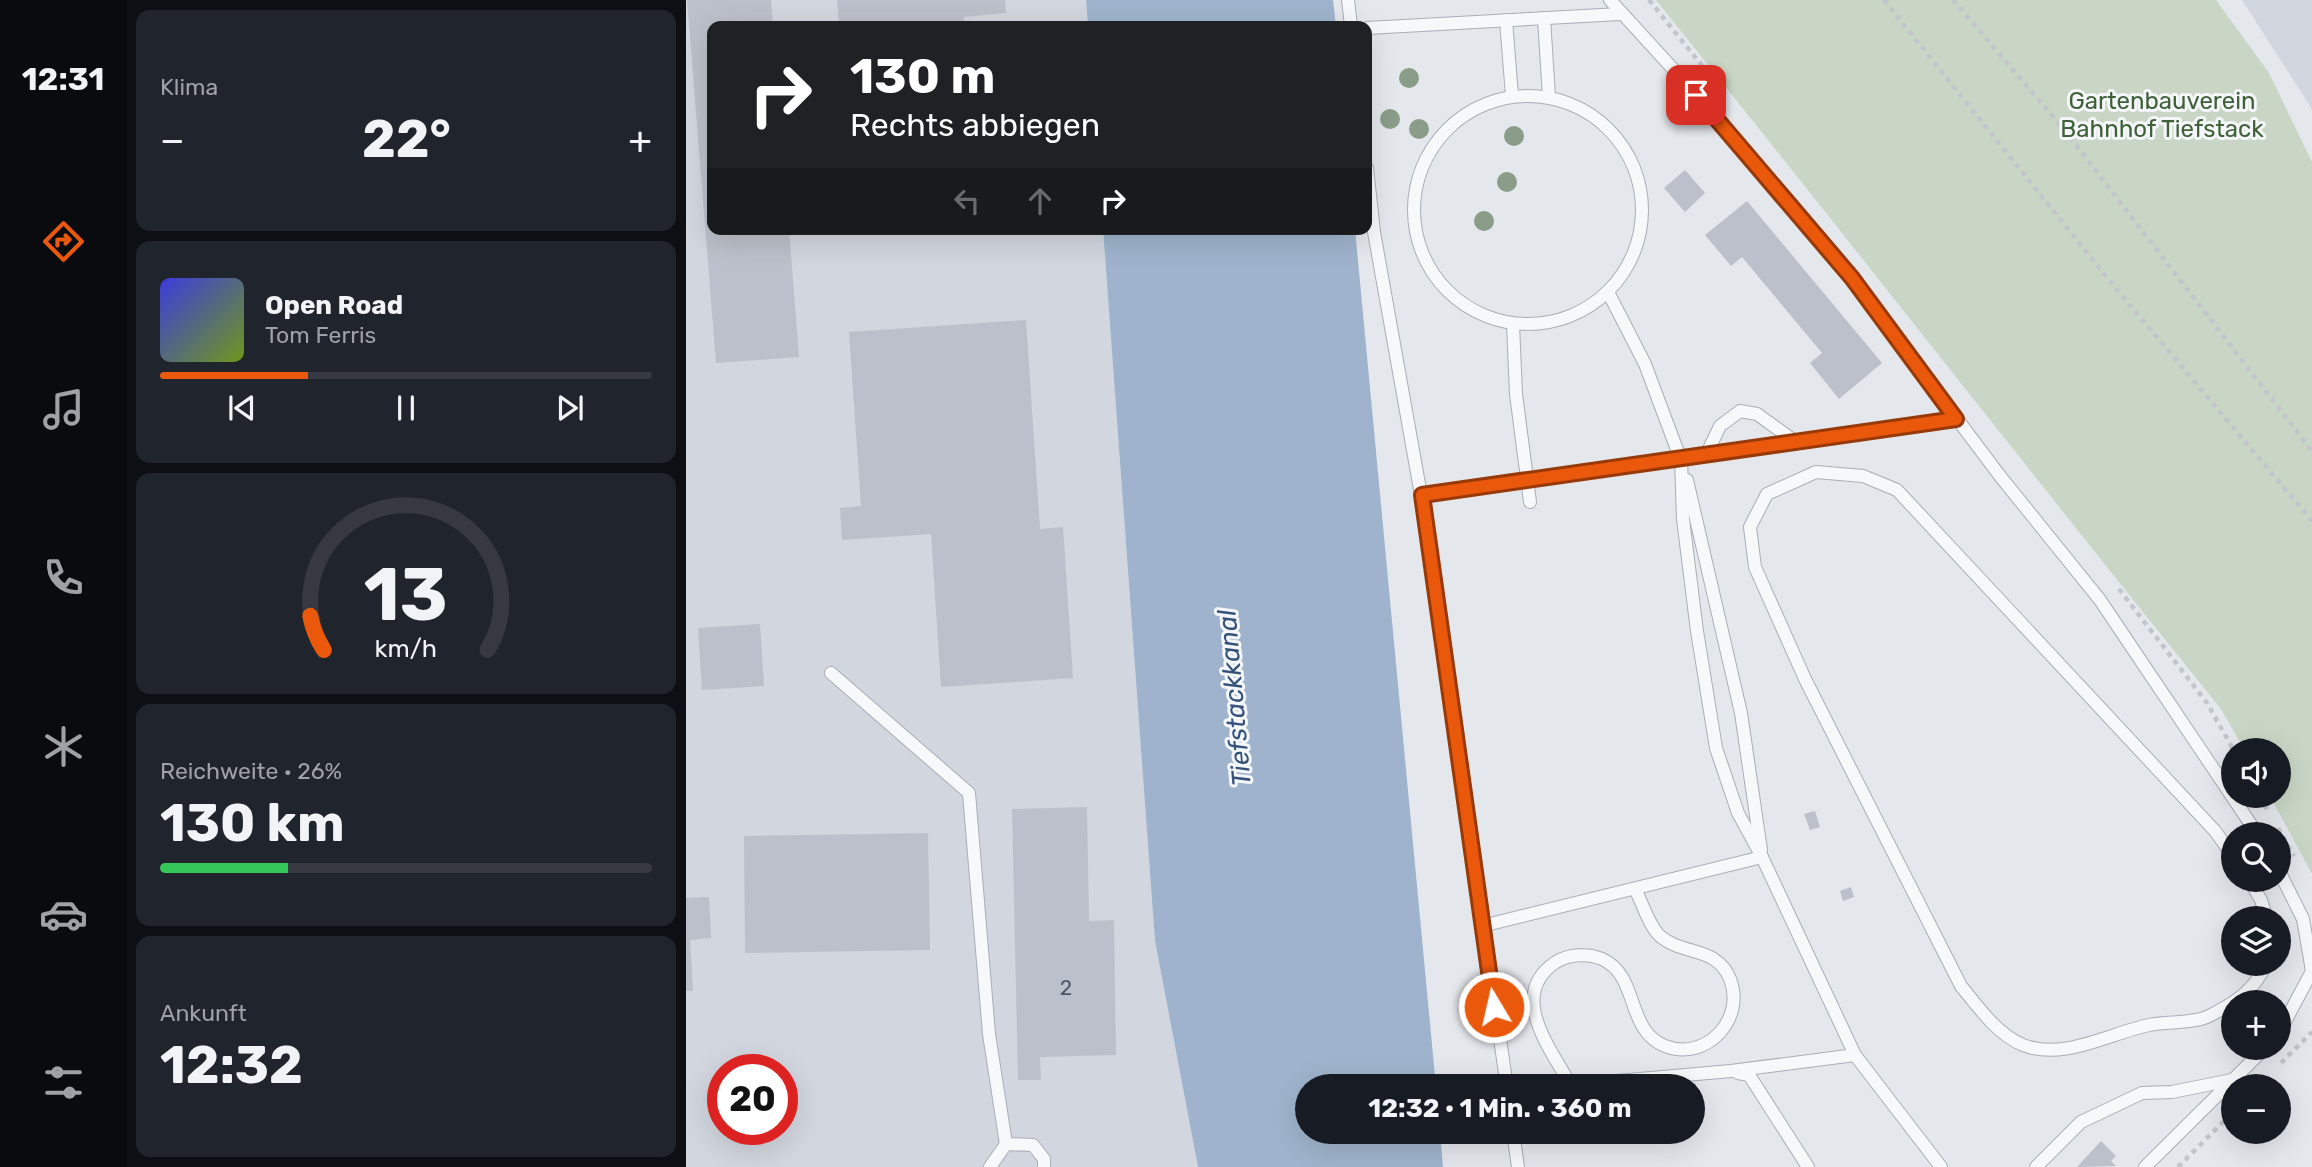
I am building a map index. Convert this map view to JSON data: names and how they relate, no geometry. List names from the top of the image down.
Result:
{
  "water": ["Tiefstackkanal"],
  "parks": ["Gartenbauverein Bahnhof Tiefstack"],
  "house_numbers": ["2"],
  "page": {
    "tabs": "12:31",
    "tile": [
      "Klima",
      ["Reichweite · 26%", "130 km"],
      ["Ankunft", "12:32"]
    ],
    "turn": ["130 m", "Rechts abbiegen"],
    "heat": ["−", "22°", "+"],
    "song": ["Open Road", "Tom Ferris"],
    "map_buttons": ["+", "−"],
    "limit": "20",
    "trip": "12:32 · 1 Min. · 360 m",
    "gauge": ["13", "km/h"]
  }
}
